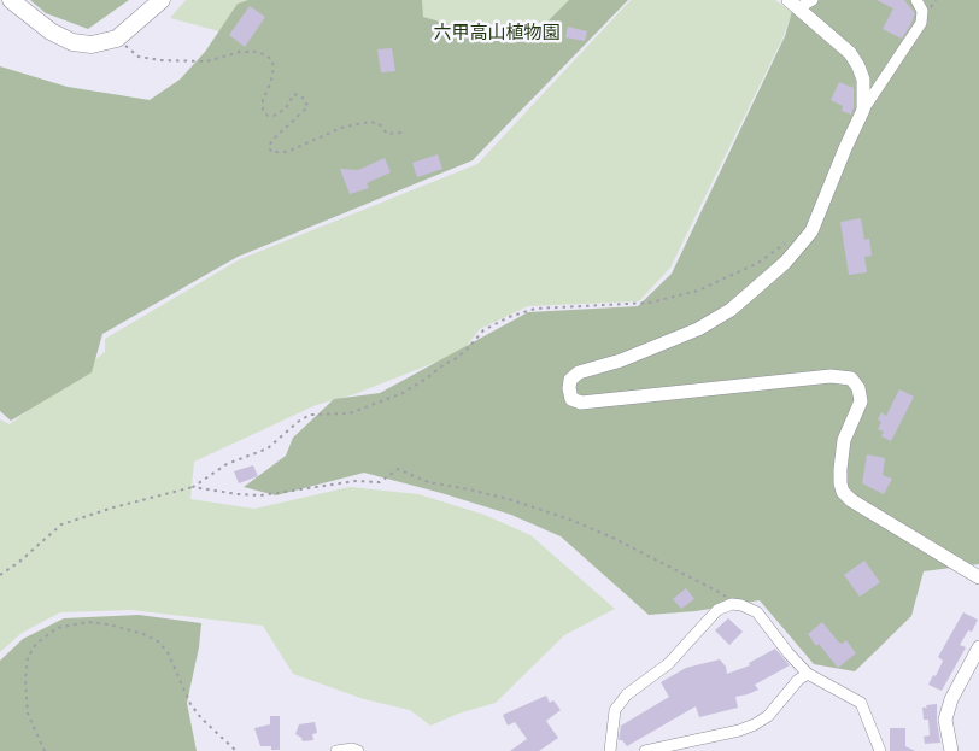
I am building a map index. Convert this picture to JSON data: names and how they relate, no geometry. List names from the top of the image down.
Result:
{
  "parks": ["六甲高山植物園"]
}
